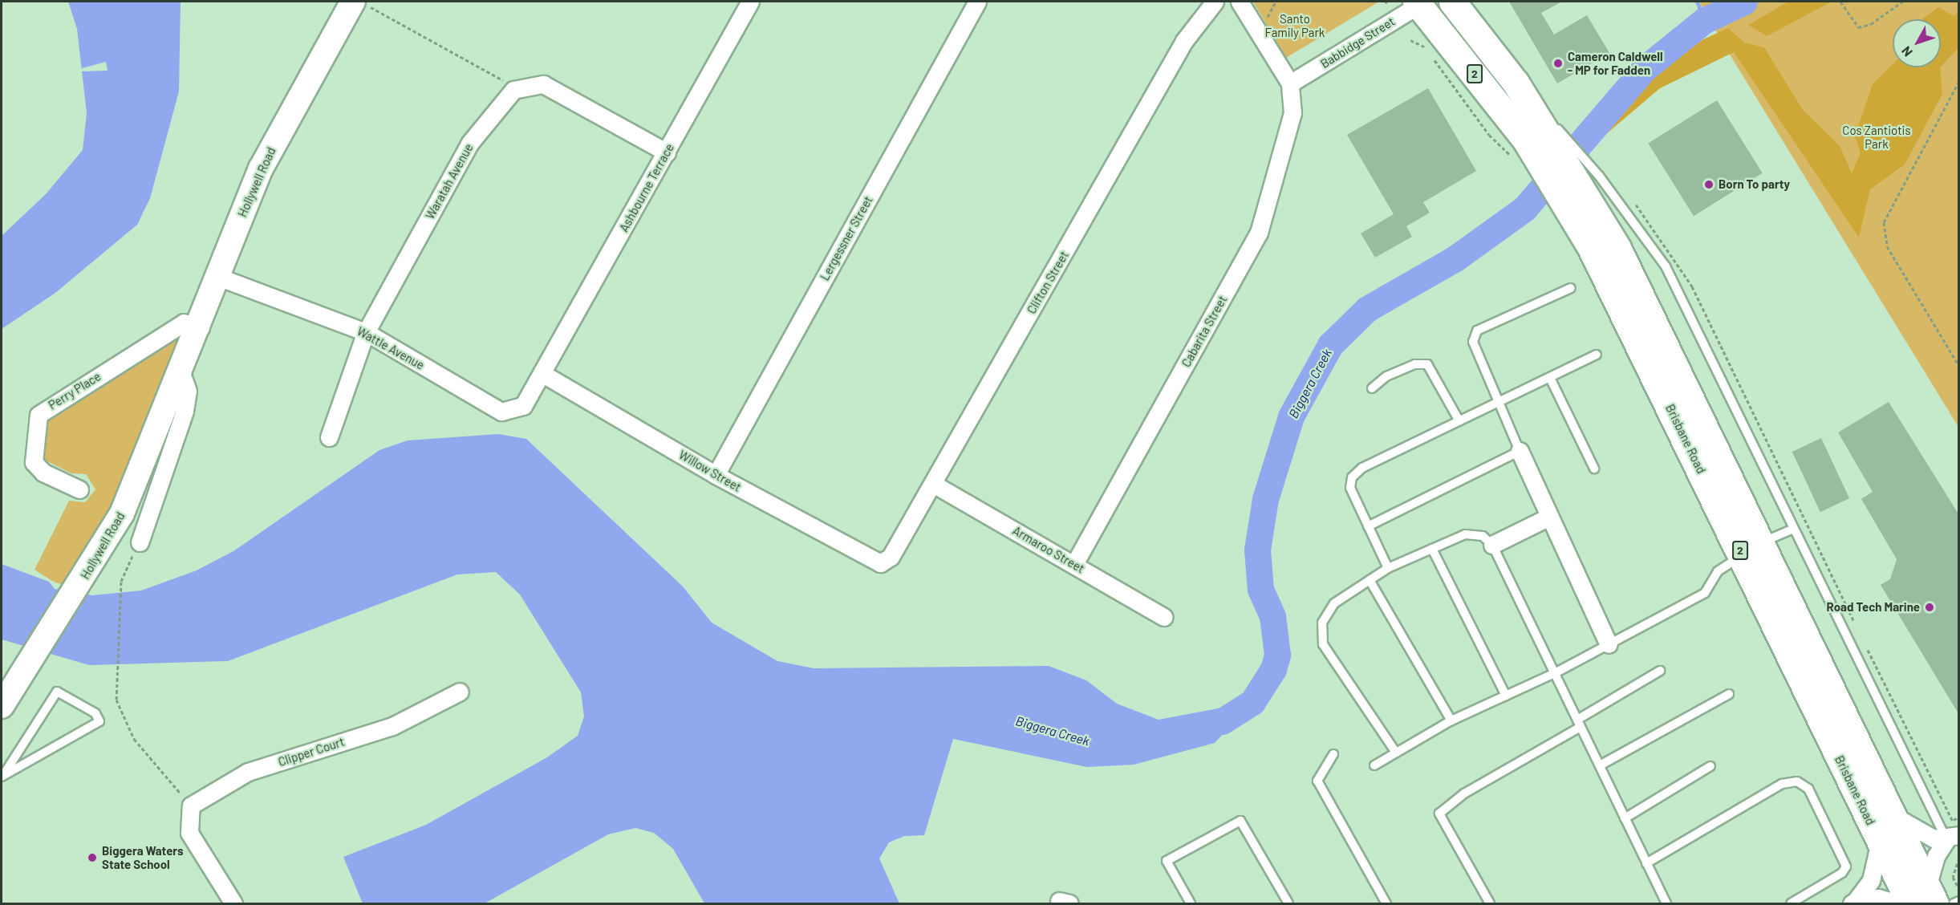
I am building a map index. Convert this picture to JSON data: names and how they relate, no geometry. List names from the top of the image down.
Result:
{
  "streets": {
    "highway": ["2", "Brisbane Road"],
    "main road": ["Hollywell Road"],
    "street": [
      "Babbidge Street",
      "Waratah Avenue",
      "Ashbourne Terrace",
      "Lergessner Street",
      "Clifton Street",
      "Cabarita Street",
      "Wattle Avenue",
      "Perry Place",
      "Willow Street",
      "Armaroo Street",
      "Clipper Court"
    ]
  },
  "crossings": [
    ["Babbidge Street", "Cabarita Street"],
    ["Babbidge Street", "Brisbane Road"],
    ["Waratah Avenue", "Ashbourne Terrace"],
    ["Waratah Avenue", "Wattle Avenue"],
    ["Hollywell Road", "Wattle Avenue"],
    ["Hollywell Road", "Perry Place"],
    ["Ashbourne Terrace", "Wattle Avenue"],
    ["Ashbourne Terrace", "Willow Street"],
    ["Lergessner Street", "Willow Street"],
    ["Clifton Street", "Willow Street"],
    ["Clifton Street", "Armaroo Street"],
    ["Cabarita Street", "Armaroo Street"],
    ["Wattle Avenue", "Willow Street"]
  ],
  "water": ["Biggera Creek"],
  "parks": ["Santo Family Park", "Cos Zantiotis Park"],
  "places": [
    "Cameron Caldwell - MP for Fadden",
    "Born To party",
    "Road Tech Marine",
    "Biggera Waters State School"
  ],
  "north": "bottom left"
}
